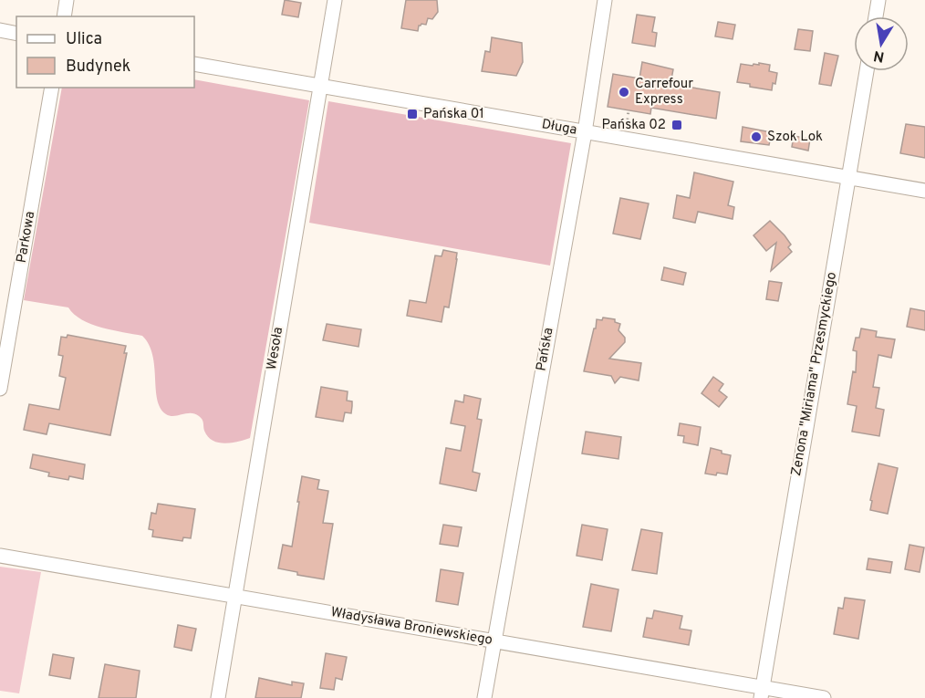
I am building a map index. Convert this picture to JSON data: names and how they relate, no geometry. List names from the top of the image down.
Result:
{
  "streets": {
    "street": [
      "Długa",
      "Parkowa",
      "Wesoła",
      "Pańska",
      "Zenona \"Miriama\" Przesmyckiego",
      "Władysława Broniewskiego"
    ]
  },
  "crossings": [
    ["Długa", "Wesoła"],
    ["Długa", "Pańska"],
    ["Długa", "Zenona \"Miriama\" Przesmyckiego"],
    ["Wesoła", "Władysława Broniewskiego"],
    ["Pańska", "Władysława Broniewskiego"],
    ["Zenona \"Miriama\" Przesmyckiego", "Władysława Broniewskiego"]
  ],
  "places": {
    "other": ["Carrefour Express", "Szok Lok"],
    "transit": ["Pańska 01", "Pańska 02"]
  },
  "legend": ["Ulica", "Budynek"],
  "north": "bottom"
}
